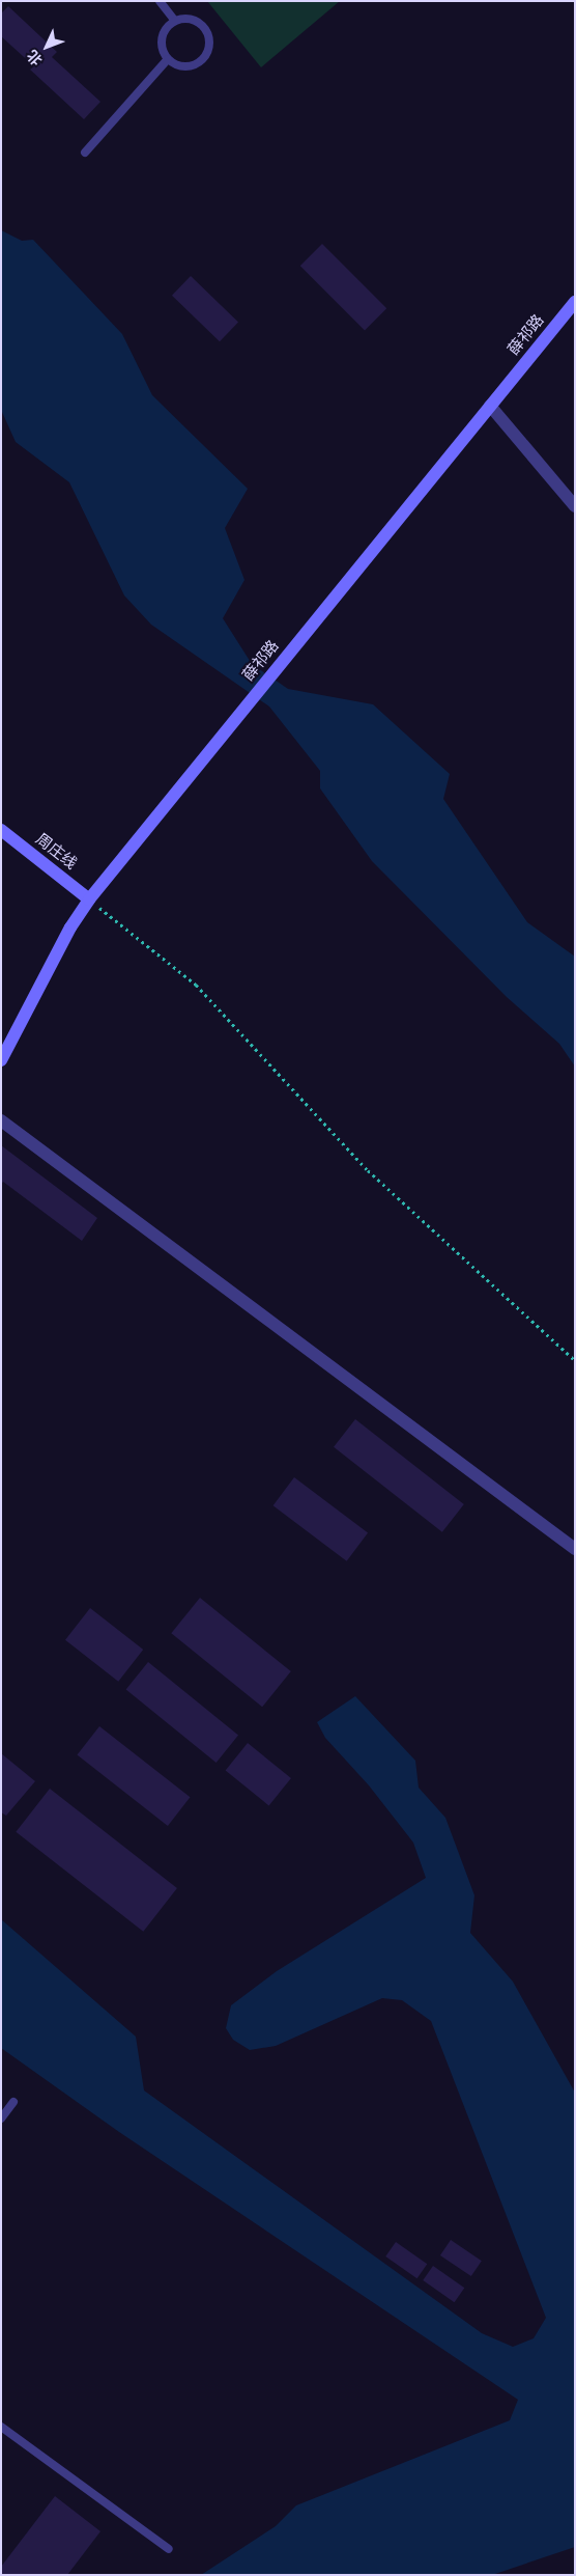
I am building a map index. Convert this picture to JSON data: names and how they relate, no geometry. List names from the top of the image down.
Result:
{
  "streets": {
    "street": ["薛祁路", "周庄线"]
  },
  "crossings": [
    ["薛祁路", "周庄线"]
  ],
  "north": "bottom left"
}
